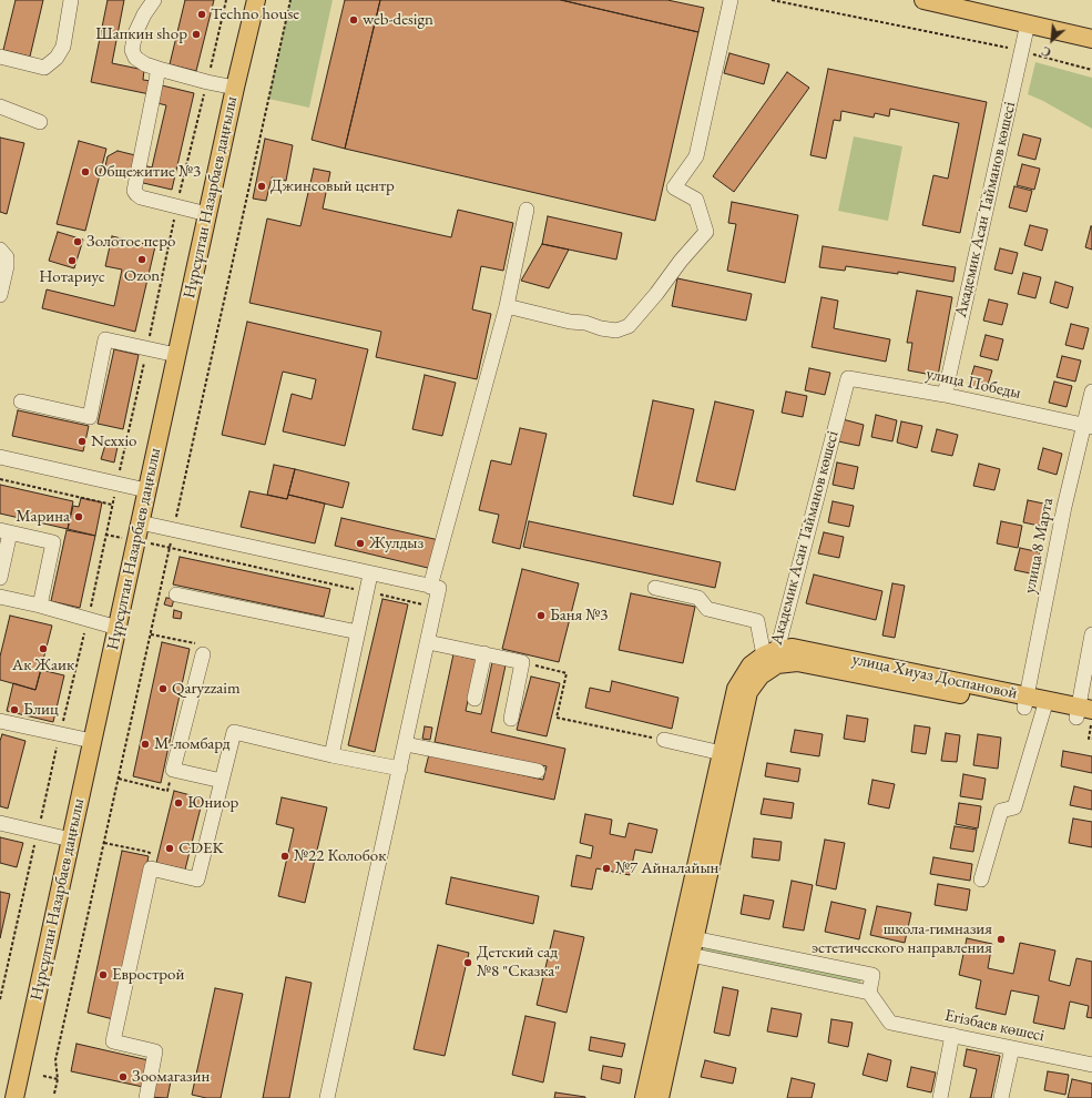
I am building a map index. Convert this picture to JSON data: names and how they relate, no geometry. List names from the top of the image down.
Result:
{
  "streets": {
    "main road": ["Нұрсұлтан Назарбаев даңғылы", "Академик Асан Тайманов көшесі", "улица Хиуаз Доспановой"],
    "street": ["улица Победы", "улица 8 Марта", "Егізбаев көшесі"]
  },
  "crossings": [
    ["Академик Асан Тайманов көшесі", "улица Победы"],
    ["Академик Асан Тайманов көшесі", "улица Хиуаз Доспановой"],
    ["Академик Асан Тайманов көшесі", "Егізбаев көшесі"],
    ["улица Победы", "улица 8 Марта"],
    ["улица 8 Марта", "улица Хиуаз Доспановой"]
  ],
  "places": [
    "Techno house",
    "web-design",
    "Шапкин shop",
    "Общежитие №3",
    "Джинсовый центр",
    "Золотое перо",
    "Ozon",
    "Нотариус",
    "Nexxio",
    "Марина",
    "Жулдыз",
    "Баня №3",
    "Ак Жаик",
    "Qaryzzaim",
    "Блиц",
    "М-ломбард",
    "Юниор",
    "CDEK",
    "№22 Колобок",
    "№7 Айналайын",
    "школа-гимназия эстетического направления",
    "Детский сад №8 \"Сказка\"",
    "Еврострой",
    "Зоомагазин"
  ],
  "north": "bottom left"
}
